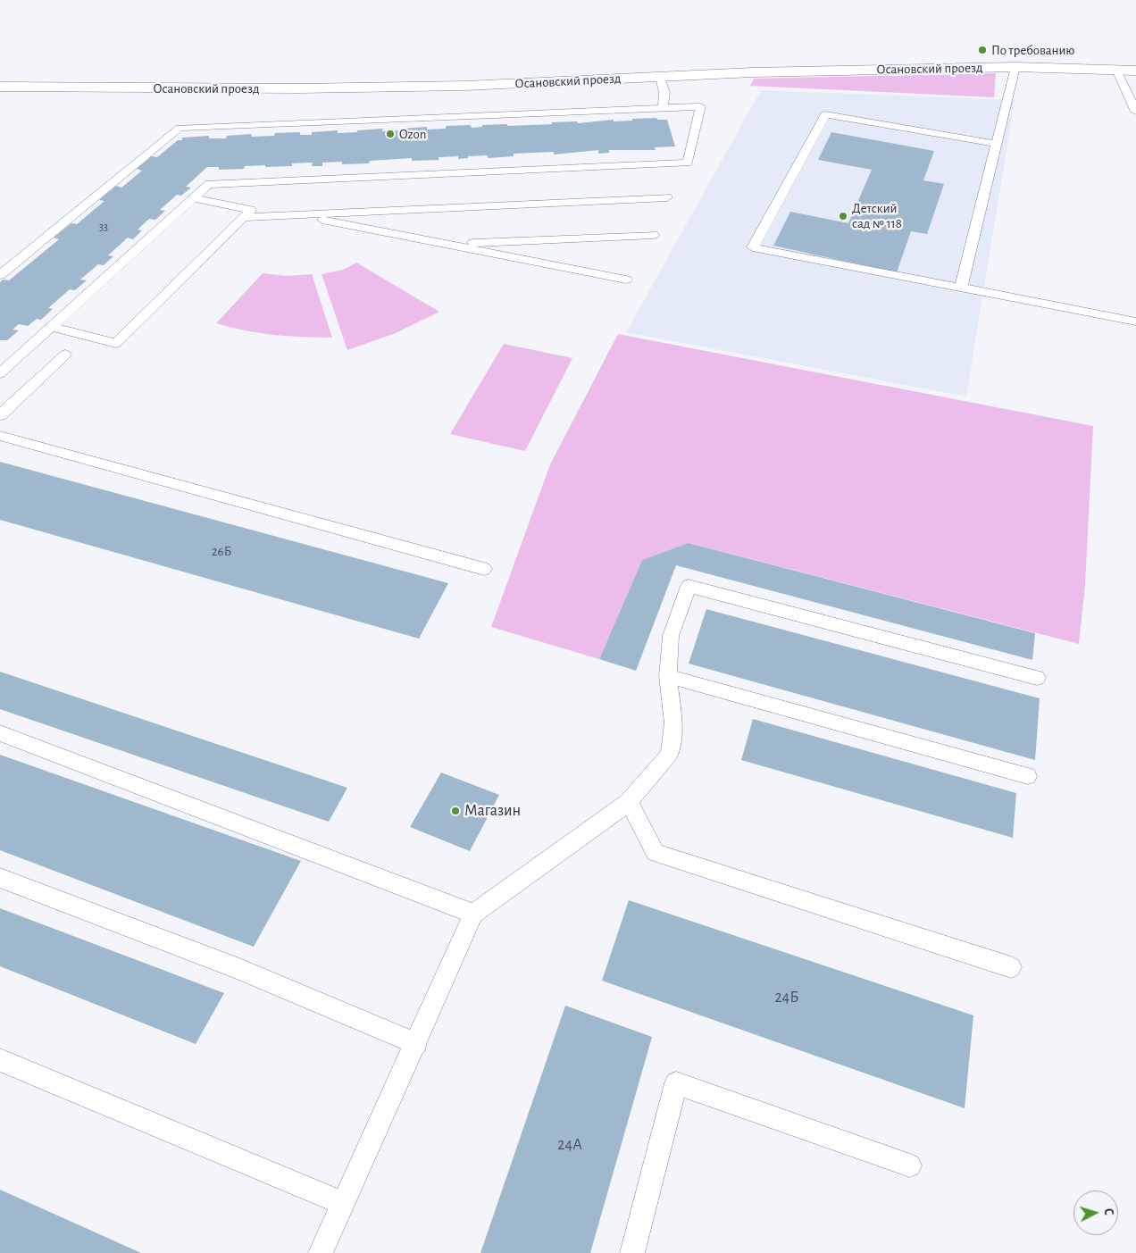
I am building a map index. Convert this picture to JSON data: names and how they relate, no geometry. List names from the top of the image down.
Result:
{
  "streets": {
    "street": ["Осановский проезд"]
  },
  "places": [
    "По требованию",
    "Ozon",
    "Детский сад № 118",
    "Магазин"
  ],
  "house_numbers": [
    "33",
    "26Б",
    "24Б",
    "24А"
  ],
  "north": "right"
}
